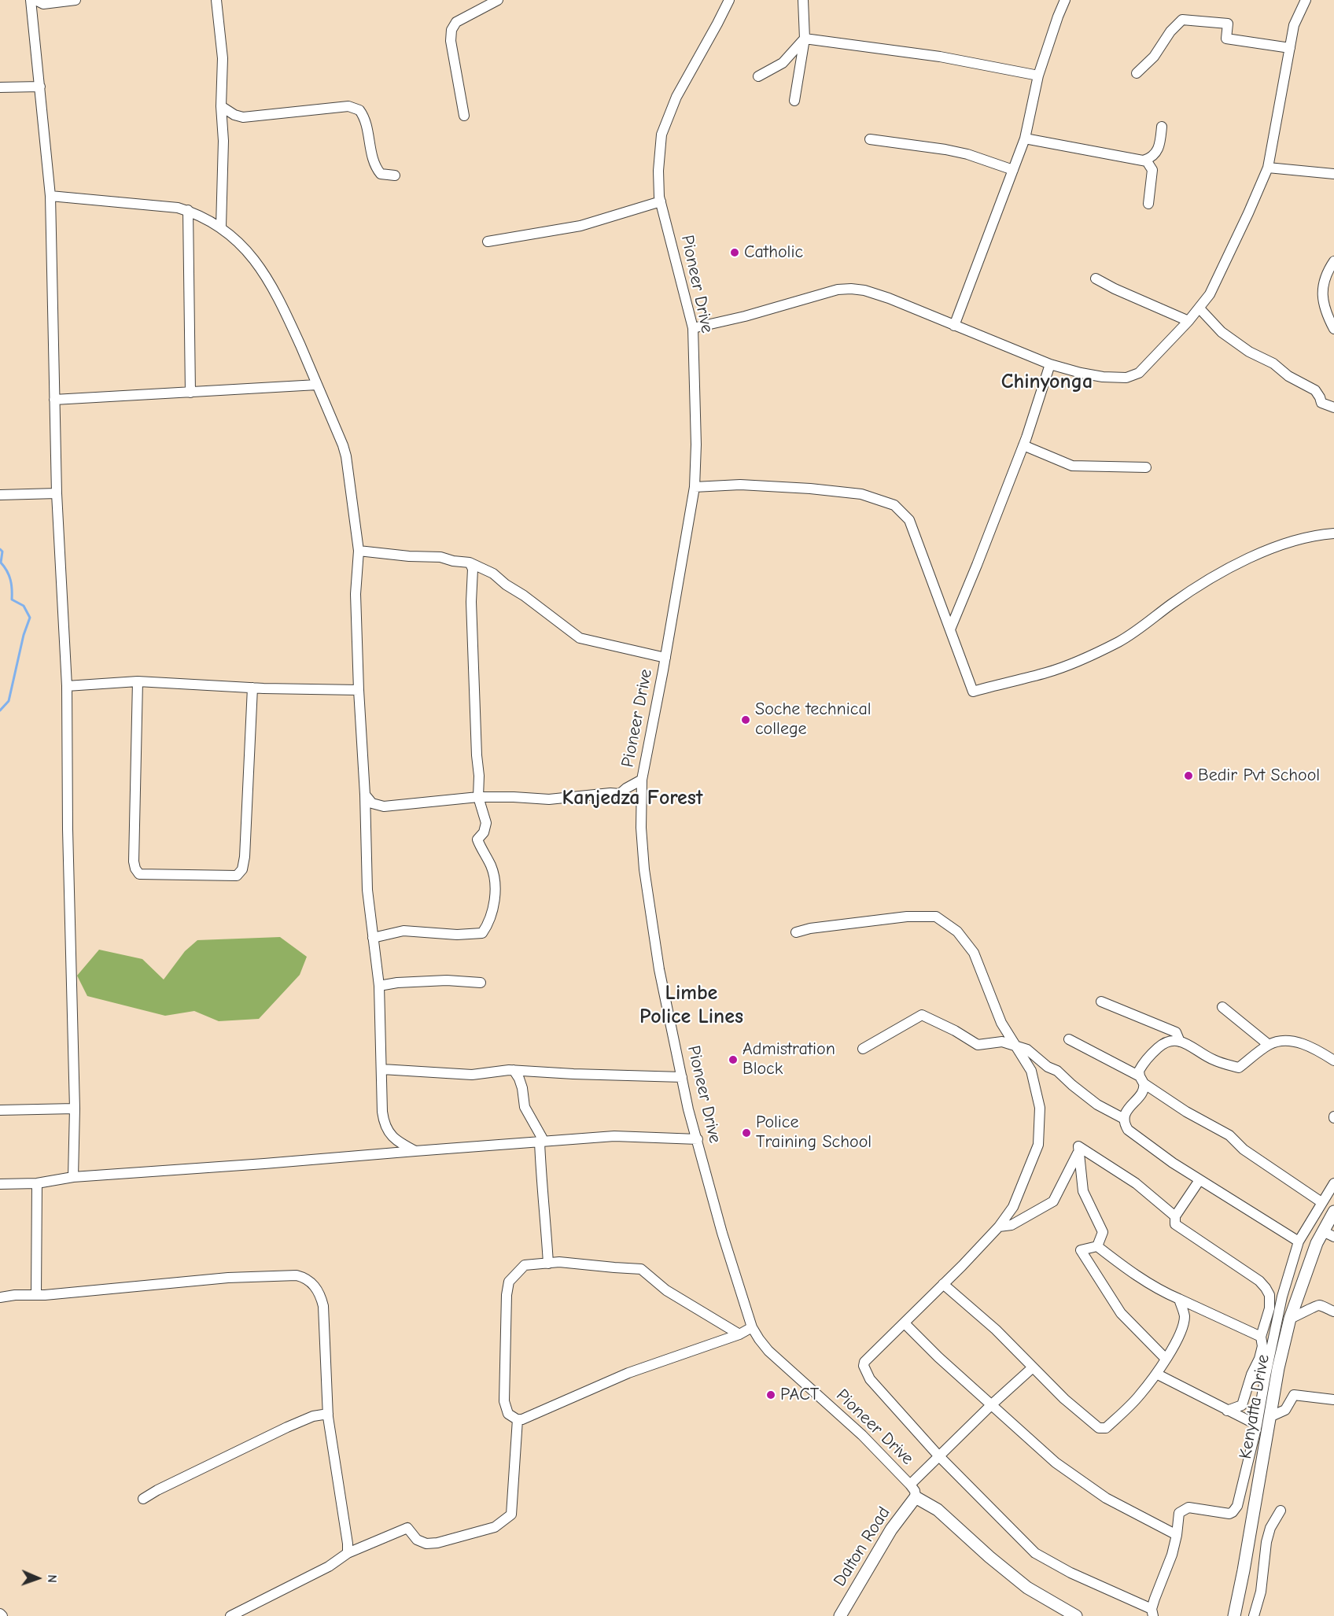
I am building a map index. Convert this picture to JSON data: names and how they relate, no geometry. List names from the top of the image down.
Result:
{
  "streets": {
    "main road": ["Kenyatta Drive", "Dalton Road"],
    "street": ["Pioneer Drive"]
  },
  "crossings": [
    ["Pioneer Drive", "Dalton Road"]
  ],
  "districts": ["Chinyonga", "Kanjedza Forest", "Limbe Police Lines"],
  "places": [
    "Catholic",
    "Soche technical college",
    "Bedir Pvt School",
    "Admistration Block",
    "Police Training School",
    "PACT"
  ],
  "north": "right"
}
